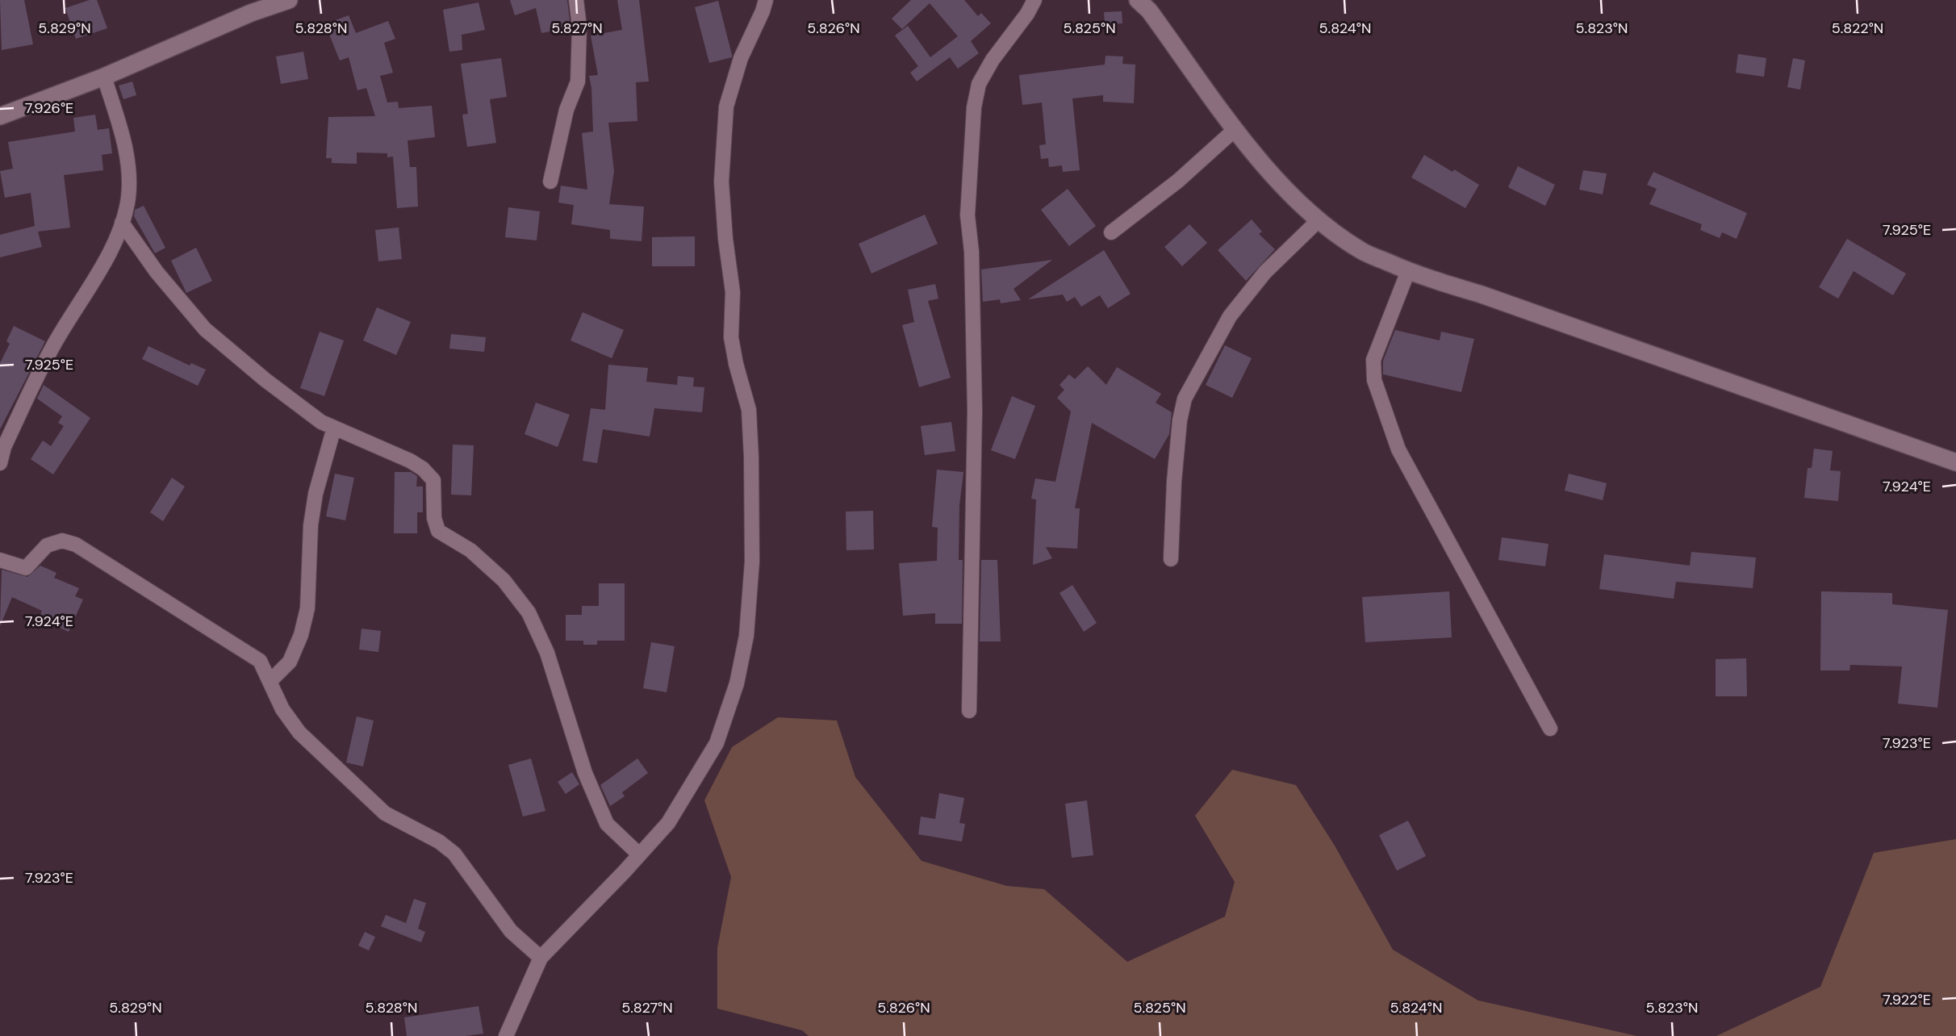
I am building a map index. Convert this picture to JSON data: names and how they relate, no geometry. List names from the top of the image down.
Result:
{
  "coordinates": [
    "5.829°N",
    "5.828°N",
    "5.827°N",
    "5.826°N",
    "5.825°N",
    "5.824°N",
    "5.823°N",
    "5.822°N",
    "7.926°E",
    "7.925°E",
    "7.924°E",
    "7.923°E",
    "7.922°E"
  ]
}
